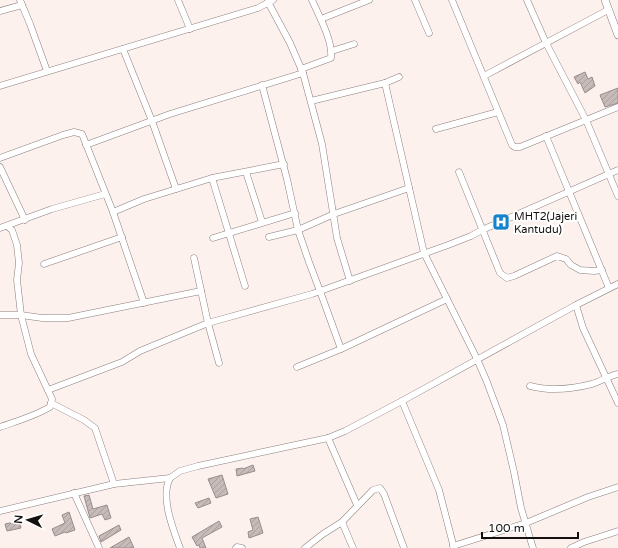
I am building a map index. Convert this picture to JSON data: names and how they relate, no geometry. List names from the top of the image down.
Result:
{
  "places": {
    "hospital": ["MHT2(Jajeri Kantudu)"]
  },
  "scale_bar": "100 m",
  "north": "left"
}
